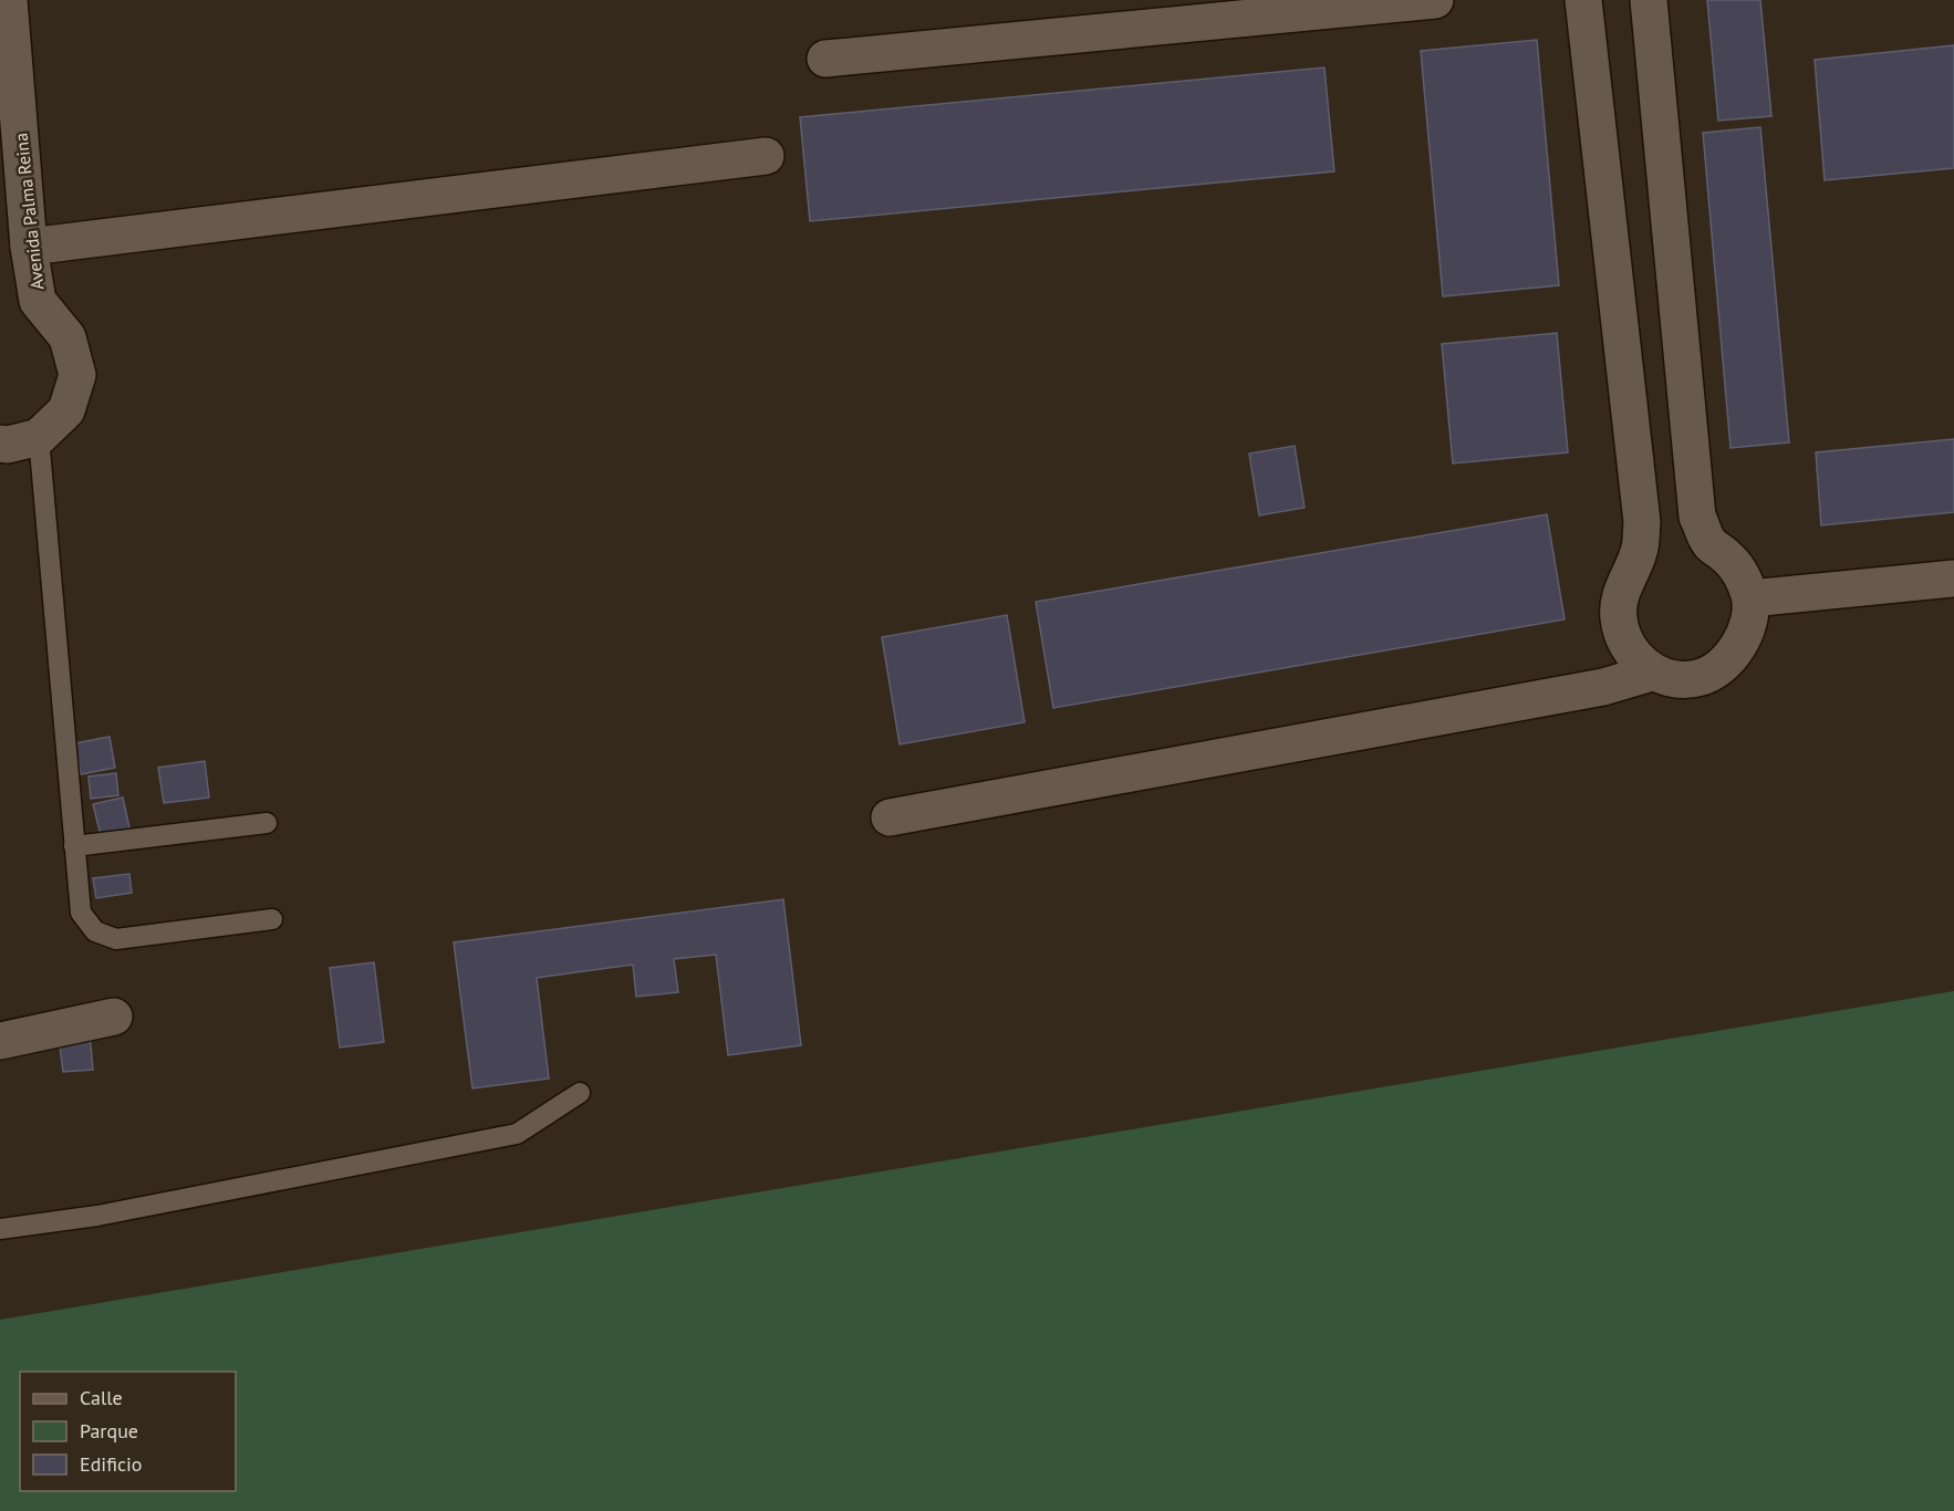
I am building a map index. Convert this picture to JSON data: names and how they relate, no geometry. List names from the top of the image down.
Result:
{
  "streets": {
    "street": ["Avenida Palma Reina"]
  },
  "legend": ["Calle", "Parque", "Edificio"]
}
